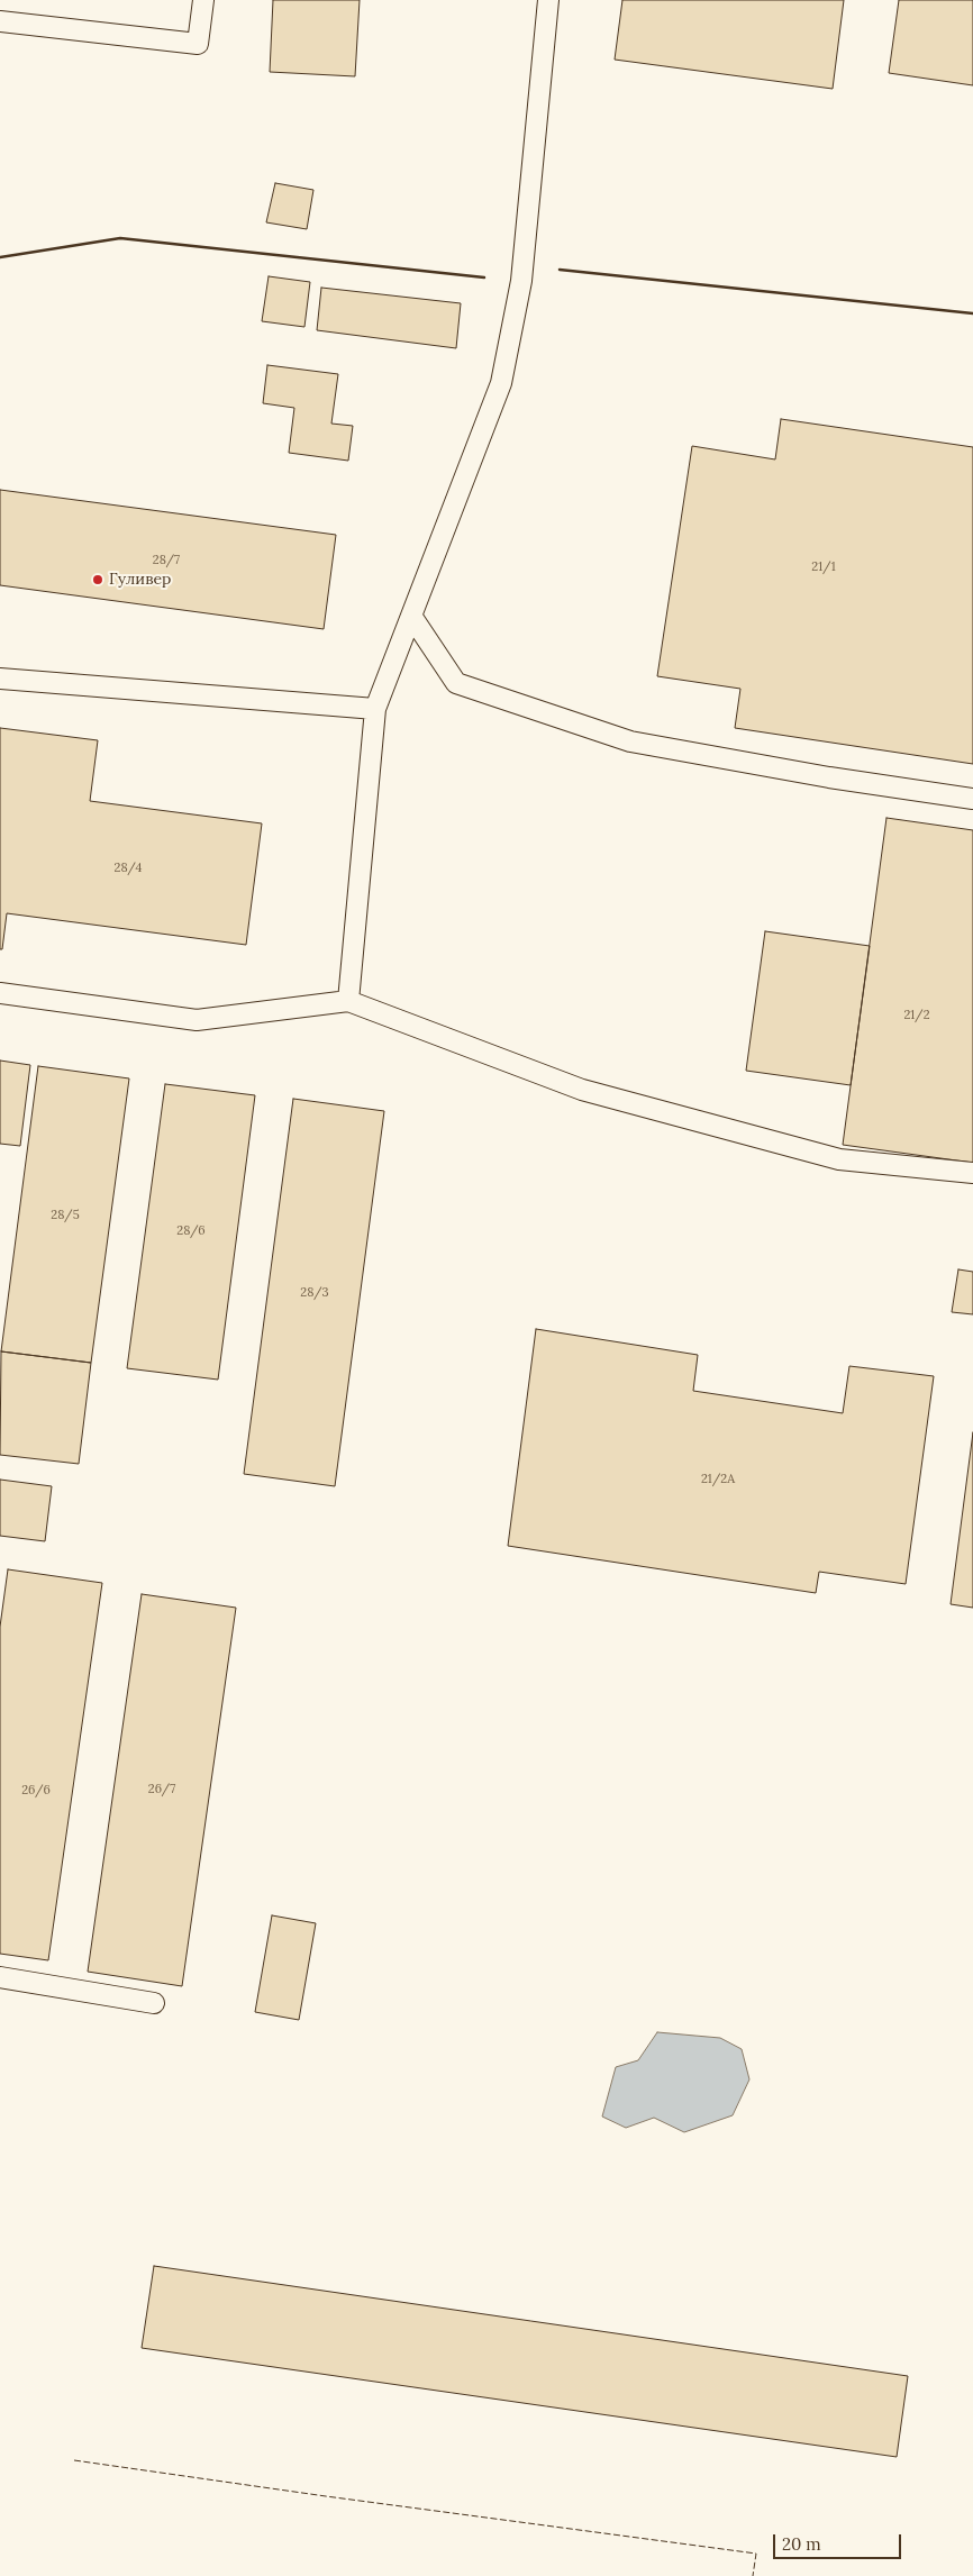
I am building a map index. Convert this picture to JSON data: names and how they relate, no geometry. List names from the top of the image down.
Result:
{
  "places": ["Гуливер"],
  "house_numbers": [
    "28/7",
    "21/1",
    "28/4",
    "21/2",
    "28/5",
    "28/6",
    "28/3",
    "21/2А",
    "26/7",
    "26/6"
  ],
  "scale_bar": "20 m"
}
